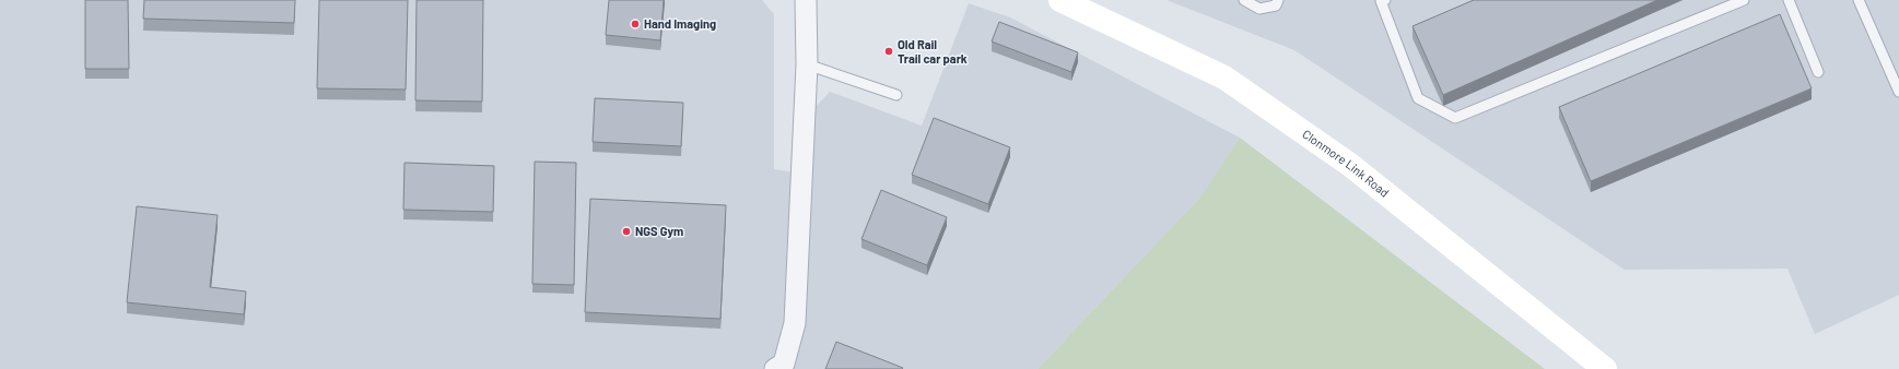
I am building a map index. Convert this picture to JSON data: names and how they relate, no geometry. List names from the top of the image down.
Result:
{
  "streets": {
    "main road": ["Clonmore Link Road"]
  },
  "places": ["Hand Imaging", "Old Rail Trail car park", "NGS Gym"]
}
